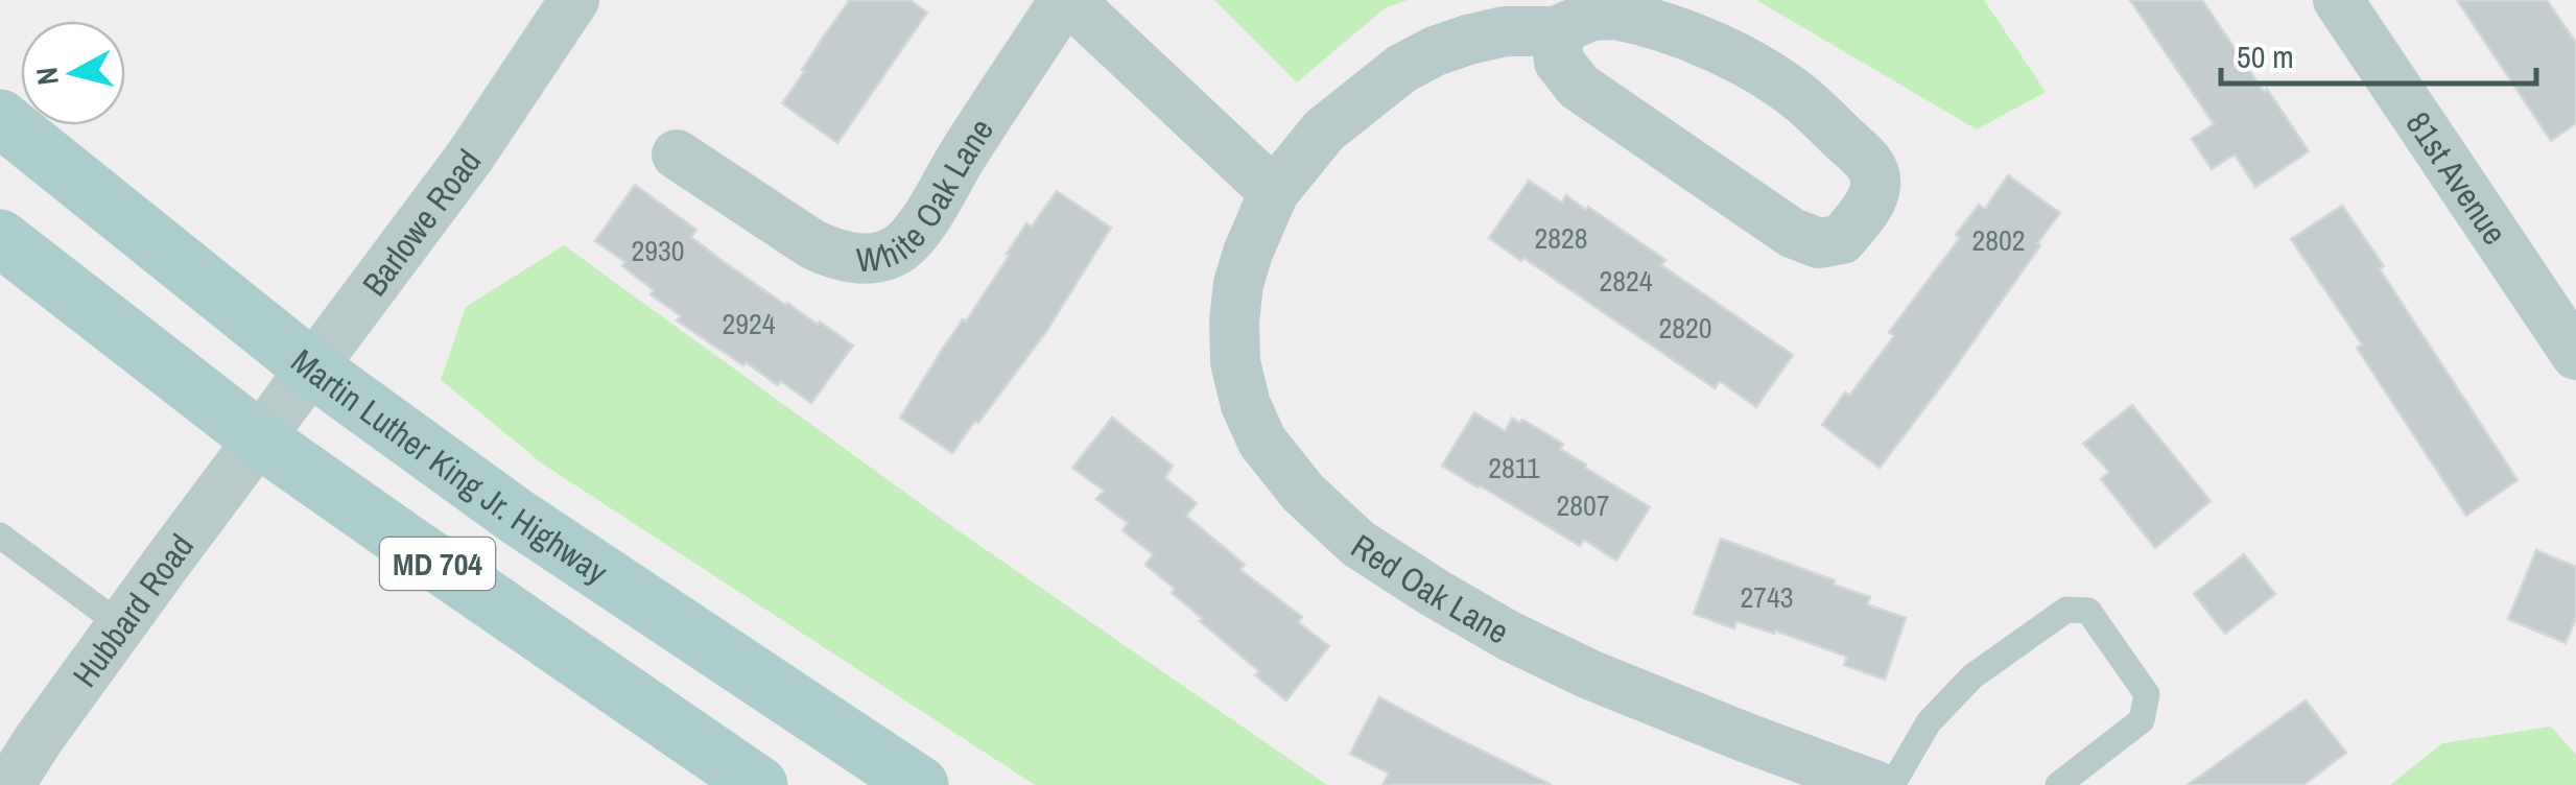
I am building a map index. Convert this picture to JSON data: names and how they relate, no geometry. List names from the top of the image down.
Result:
{
  "streets": {
    "main road": ["Martin Luther King Jr. Highway", "MD 704"],
    "street": [
      "81st Avenue",
      "White Oak Lane",
      "Barlowe Road",
      "Red Oak Lane",
      "Hubbard Road"
    ]
  },
  "crossings": [
    ["Barlowe Road", "Martin Luther King Jr. Highway"],
    ["Barlowe Road", "MD 704"],
    ["Barlowe Road", "Hubbard Road"],
    ["MD 704", "Hubbard Road"]
  ],
  "house_numbers": [
    "2828",
    "2802",
    "2930",
    "2824",
    "2924",
    "2820",
    "2811",
    "2807",
    "2743"
  ],
  "scale_bar": "50 m",
  "north": "left"
}
